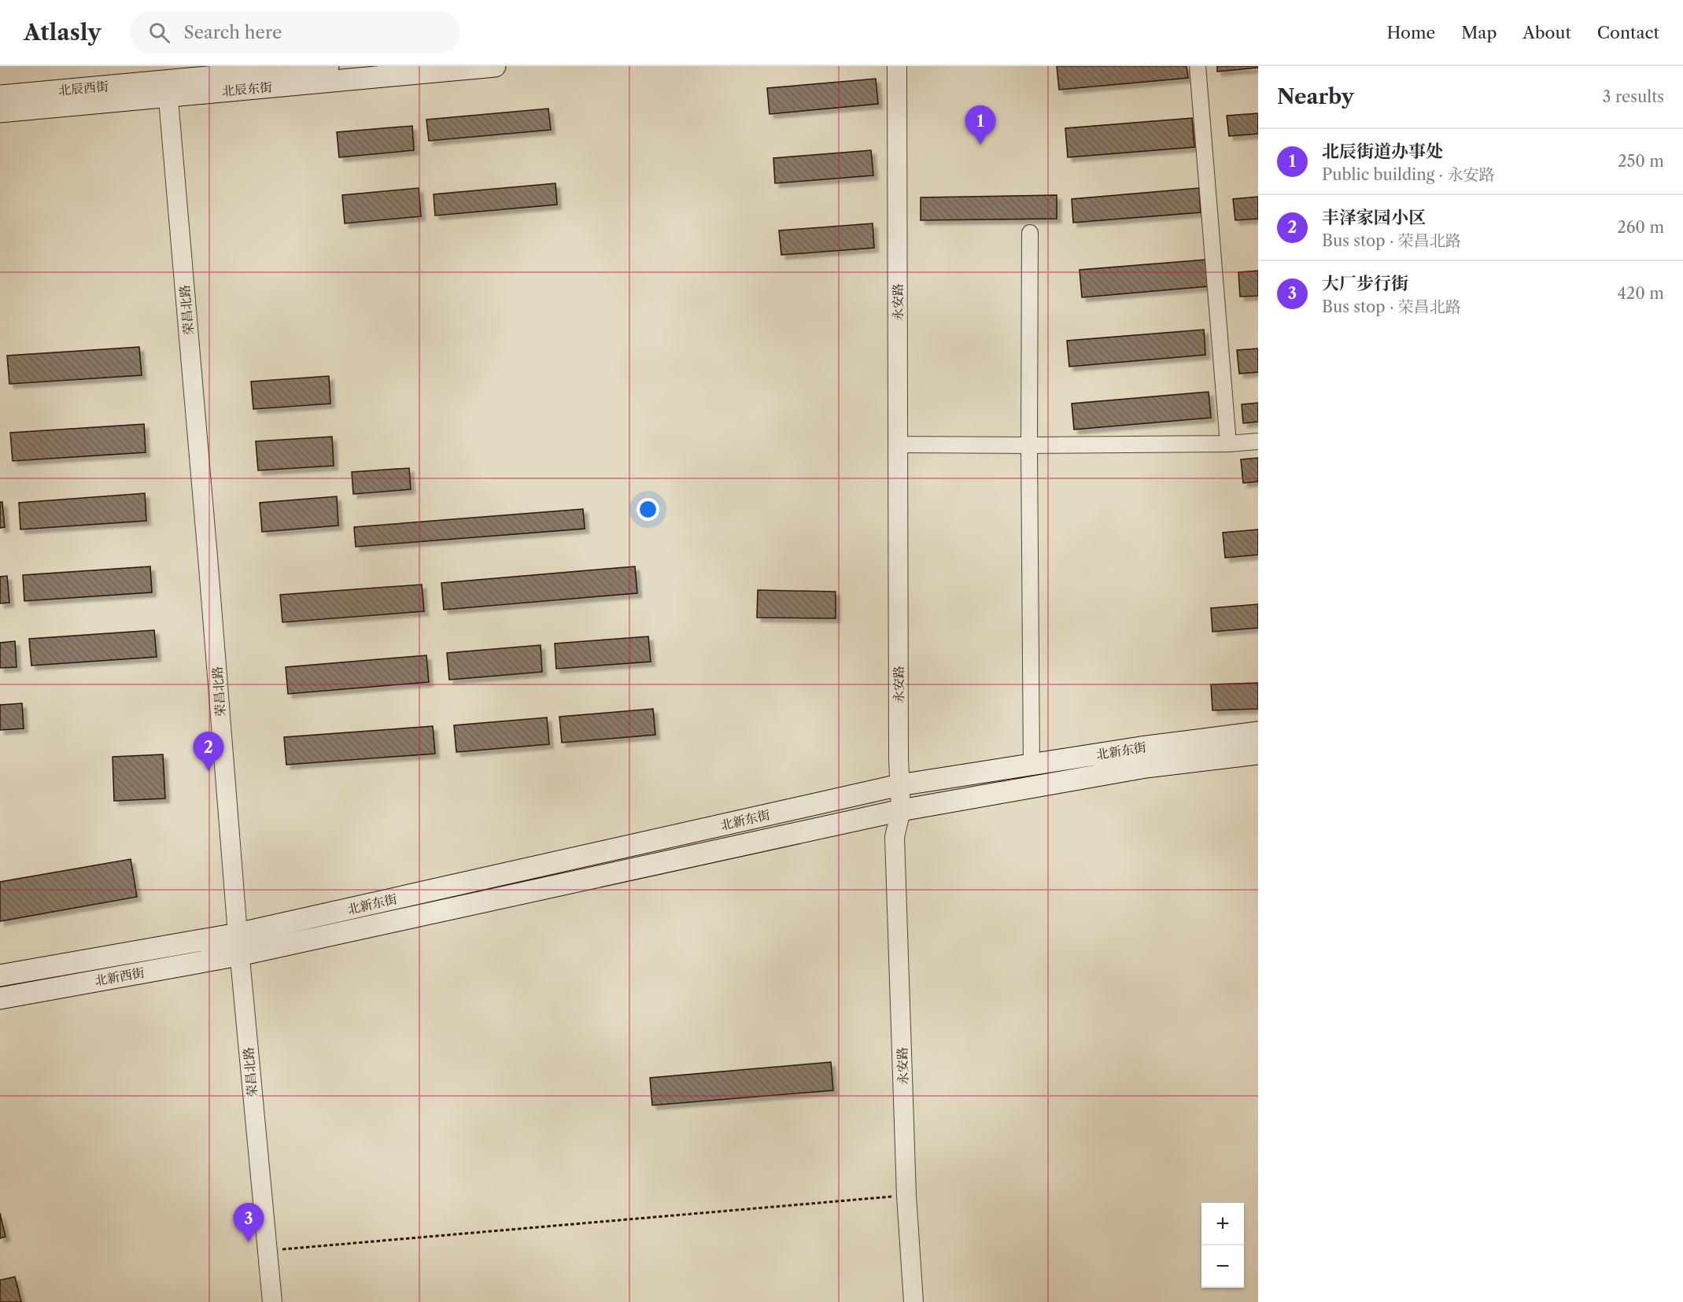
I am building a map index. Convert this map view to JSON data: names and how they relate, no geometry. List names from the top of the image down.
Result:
{
  "streets": {
    "main road": [
      "北辰西街",
      "北辰东街",
      "北新东街",
      "北新西街"
    ],
    "street": ["永安路", "荣昌北路"]
  },
  "crossings": [
    ["北辰西街", "北辰东街"],
    ["北辰西街", "荣昌北路"],
    ["北辰东街", "荣昌北路"],
    ["永安路", "北新东街"],
    ["荣昌北路", "北新东街"],
    ["荣昌北路", "北新西街"],
    ["北新东街", "北新西街"]
  ],
  "page": {
    "header": "Atlasly",
    "search": "Search here",
    "nav": [
      "Home",
      "Map",
      "About",
      "Contact"
    ],
    "heading": ["Nearby", "3 results"],
    "pins": ["1", "2", "3"],
    "list": [
      {
        "mark": "1",
        "name": "北辰街道办事处",
        "note": "Public building · 永安路",
        "value": "250 m"
      },
      {
        "mark": "2",
        "name": "丰泽家园小区",
        "note": "Bus stop · 荣昌北路",
        "value": "260 m"
      },
      {
        "mark": "3",
        "name": "大厂步行街",
        "note": "Bus stop · 荣昌北路",
        "value": "420 m"
      }
    ],
    "map_buttons": ["+", "−"]
  }
}
